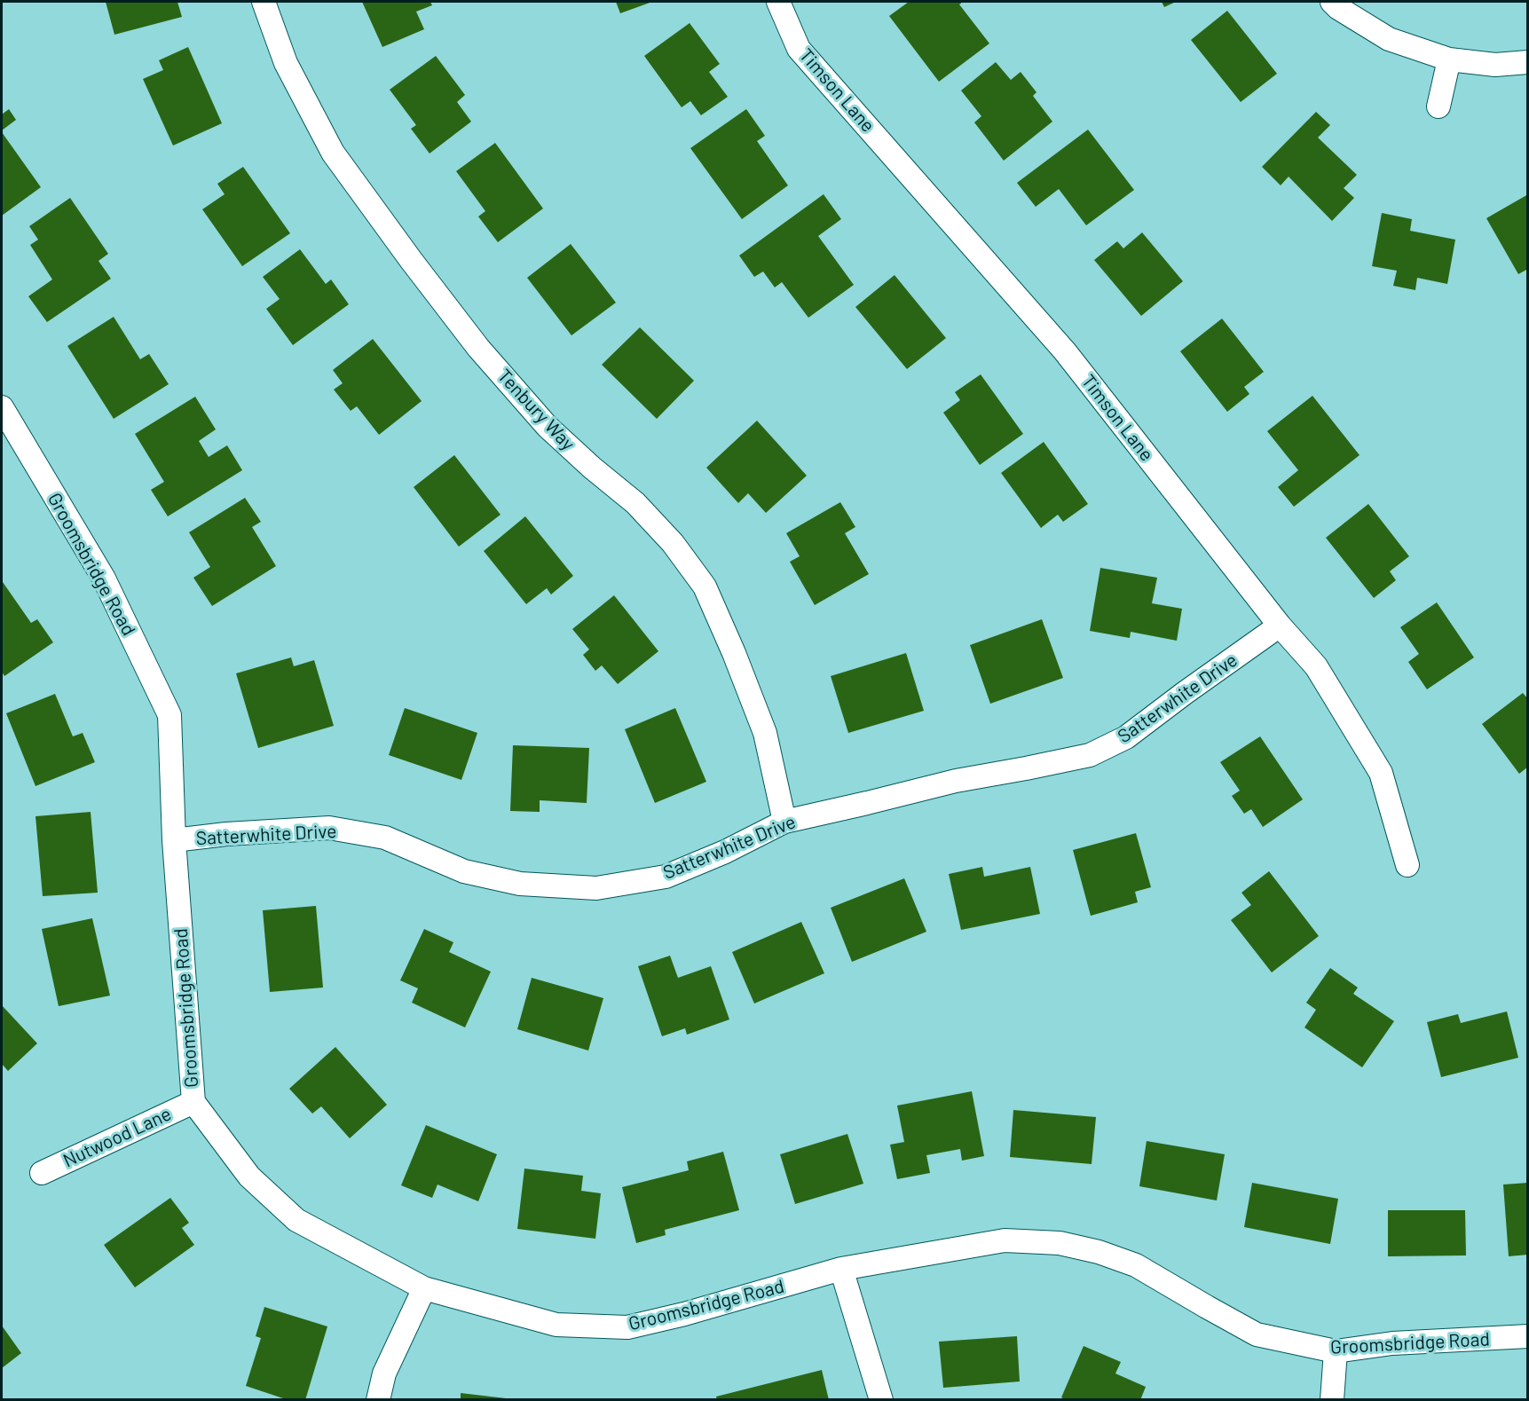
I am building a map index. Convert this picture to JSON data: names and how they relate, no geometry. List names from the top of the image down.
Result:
{
  "streets": {
    "street": [
      "Timson Lane",
      "Tenbury Way",
      "Groomsbridge Road",
      "Satterwhite Drive",
      "Nutwood Lane"
    ]
  },
  "crossings": [
    ["Timson Lane", "Satterwhite Drive"],
    ["Tenbury Way", "Satterwhite Drive"],
    ["Groomsbridge Road", "Satterwhite Drive"],
    ["Groomsbridge Road", "Nutwood Lane"]
  ]
}
